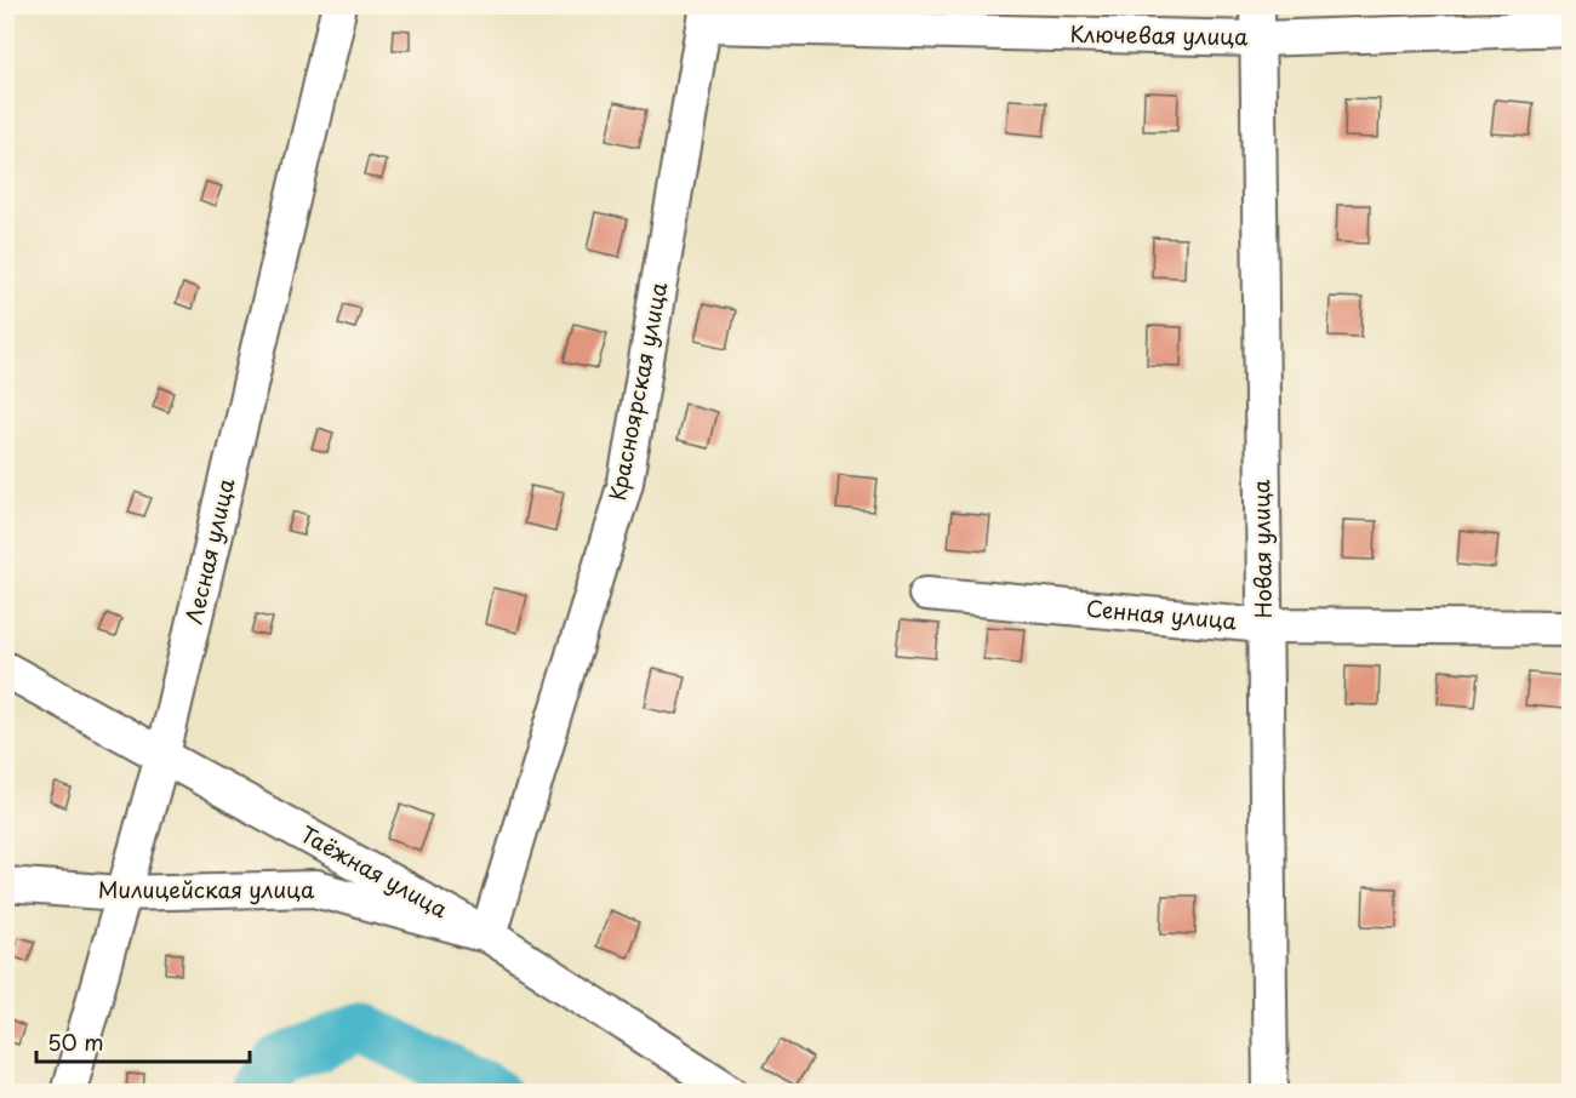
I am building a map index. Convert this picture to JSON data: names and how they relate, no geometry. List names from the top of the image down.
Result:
{
  "streets": {
    "street": [
      "Ключевая улица",
      "Красноярская улица",
      "Новая улица",
      "Лесная улица",
      "Сенная улица",
      "Таёжная улица",
      "Милицейская улица"
    ]
  },
  "crossings": [
    ["Ключевая улица", "Красноярская улица"],
    ["Ключевая улица", "Новая улица"],
    ["Красноярская улица", "Таёжная улица"],
    ["Красноярская улица", "Милицейская улица"],
    ["Новая улица", "Сенная улица"],
    ["Лесная улица", "Таёжная улица"],
    ["Лесная улица", "Милицейская улица"],
    ["Таёжная улица", "Милицейская улица"]
  ],
  "scale_bar": "50 m"
}
